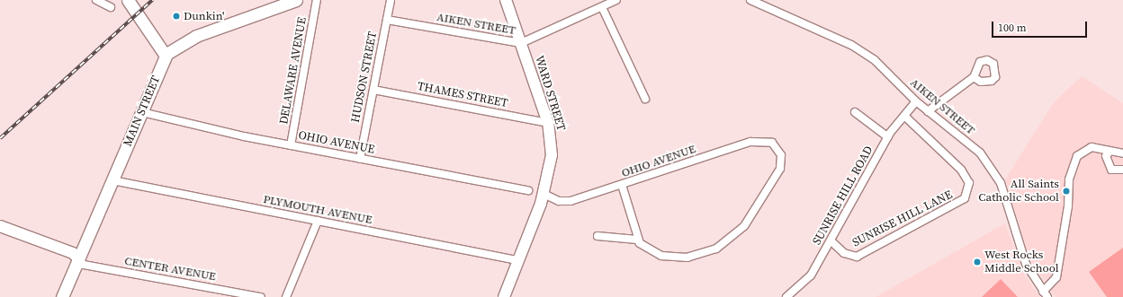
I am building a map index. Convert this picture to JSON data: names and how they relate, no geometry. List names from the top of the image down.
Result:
{
  "streets": {
    "main road": ["WARD STREET", "MAIN STREET"],
    "street": [
      "AIKEN STREET",
      "DELAWARE AVENUE",
      "HUDSON STREET",
      "THAMES STREET",
      "OHIO AVENUE",
      "SUNRISE HILL ROAD",
      "PLYMOUTH AVENUE",
      "SUNRISE HILL LANE",
      "CENTER AVENUE"
    ]
  },
  "crossings": [
    ["AIKEN STREET", "HUDSON STREET"],
    ["AIKEN STREET", "WARD STREET"],
    ["AIKEN STREET", "SUNRISE HILL ROAD"],
    ["DELAWARE AVENUE", "OHIO AVENUE"],
    ["HUDSON STREET", "THAMES STREET"],
    ["HUDSON STREET", "OHIO AVENUE"],
    ["WARD STREET", "THAMES STREET"],
    ["WARD STREET", "OHIO AVENUE"],
    ["WARD STREET", "PLYMOUTH AVENUE"],
    ["MAIN STREET", "OHIO AVENUE"],
    ["MAIN STREET", "PLYMOUTH AVENUE"],
    ["MAIN STREET", "CENTER AVENUE"],
    ["SUNRISE HILL ROAD", "SUNRISE HILL LANE"]
  ],
  "places": ["Dunkin'", "All Saints Catholic School", "West Rocks Middle School"],
  "scale_bar": "100 m"
}
